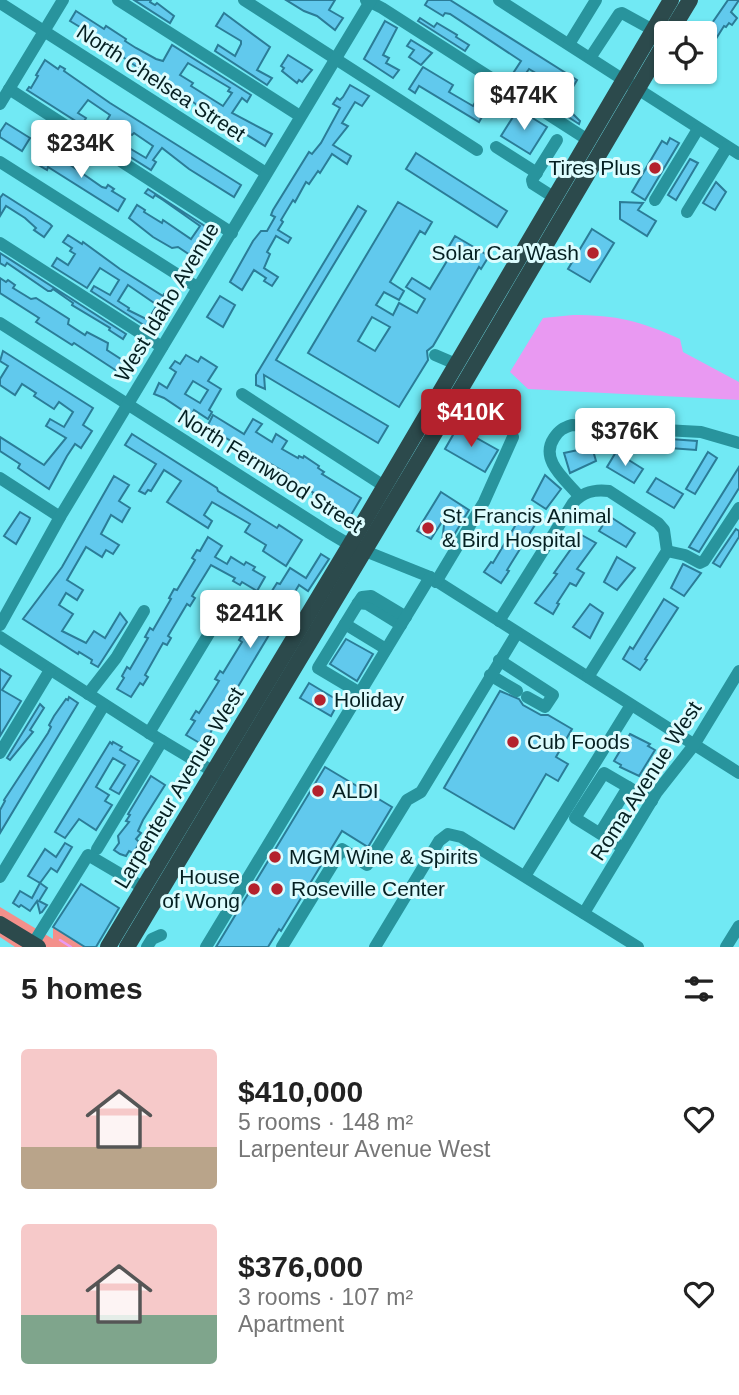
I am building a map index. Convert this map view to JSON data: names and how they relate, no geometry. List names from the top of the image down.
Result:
{
  "streets": {
    "main road": ["Larpenteur Avenue West"],
    "street": [
      "North Chelsea Street",
      "West Idaho Avenue",
      "North Fernwood Street",
      "Roma Avenue West"
    ]
  },
  "crossings": [
    ["North Chelsea Street", "West Idaho Avenue"],
    ["West Idaho Avenue", "North Fernwood Street"],
    ["North Fernwood Street", "Roma Avenue West"],
    ["North Fernwood Street", "Larpenteur Avenue West"]
  ],
  "places": [
    "Tires Plus",
    "Solar Car Wash",
    "St. Francis Animal & Bird Hospital",
    "Holiday",
    "Cub Foods",
    "ALDI",
    "MGM Wine & Spirits",
    "House of Wong",
    "Roseville Center"
  ],
  "page": {
    "price": [
      "$474K",
      "$234K",
      "$410K",
      "$376K",
      "$241K"
    ],
    "heading": "5 homes",
    "list": [
      {
        "name": "$410,000",
        "note": "5 rooms · 148 m² · Larpenteur Avenue West"
      },
      {
        "name": "$376,000",
        "note": "3 rooms · 107 m² · Apartment"
      }
    ]
  }
}
